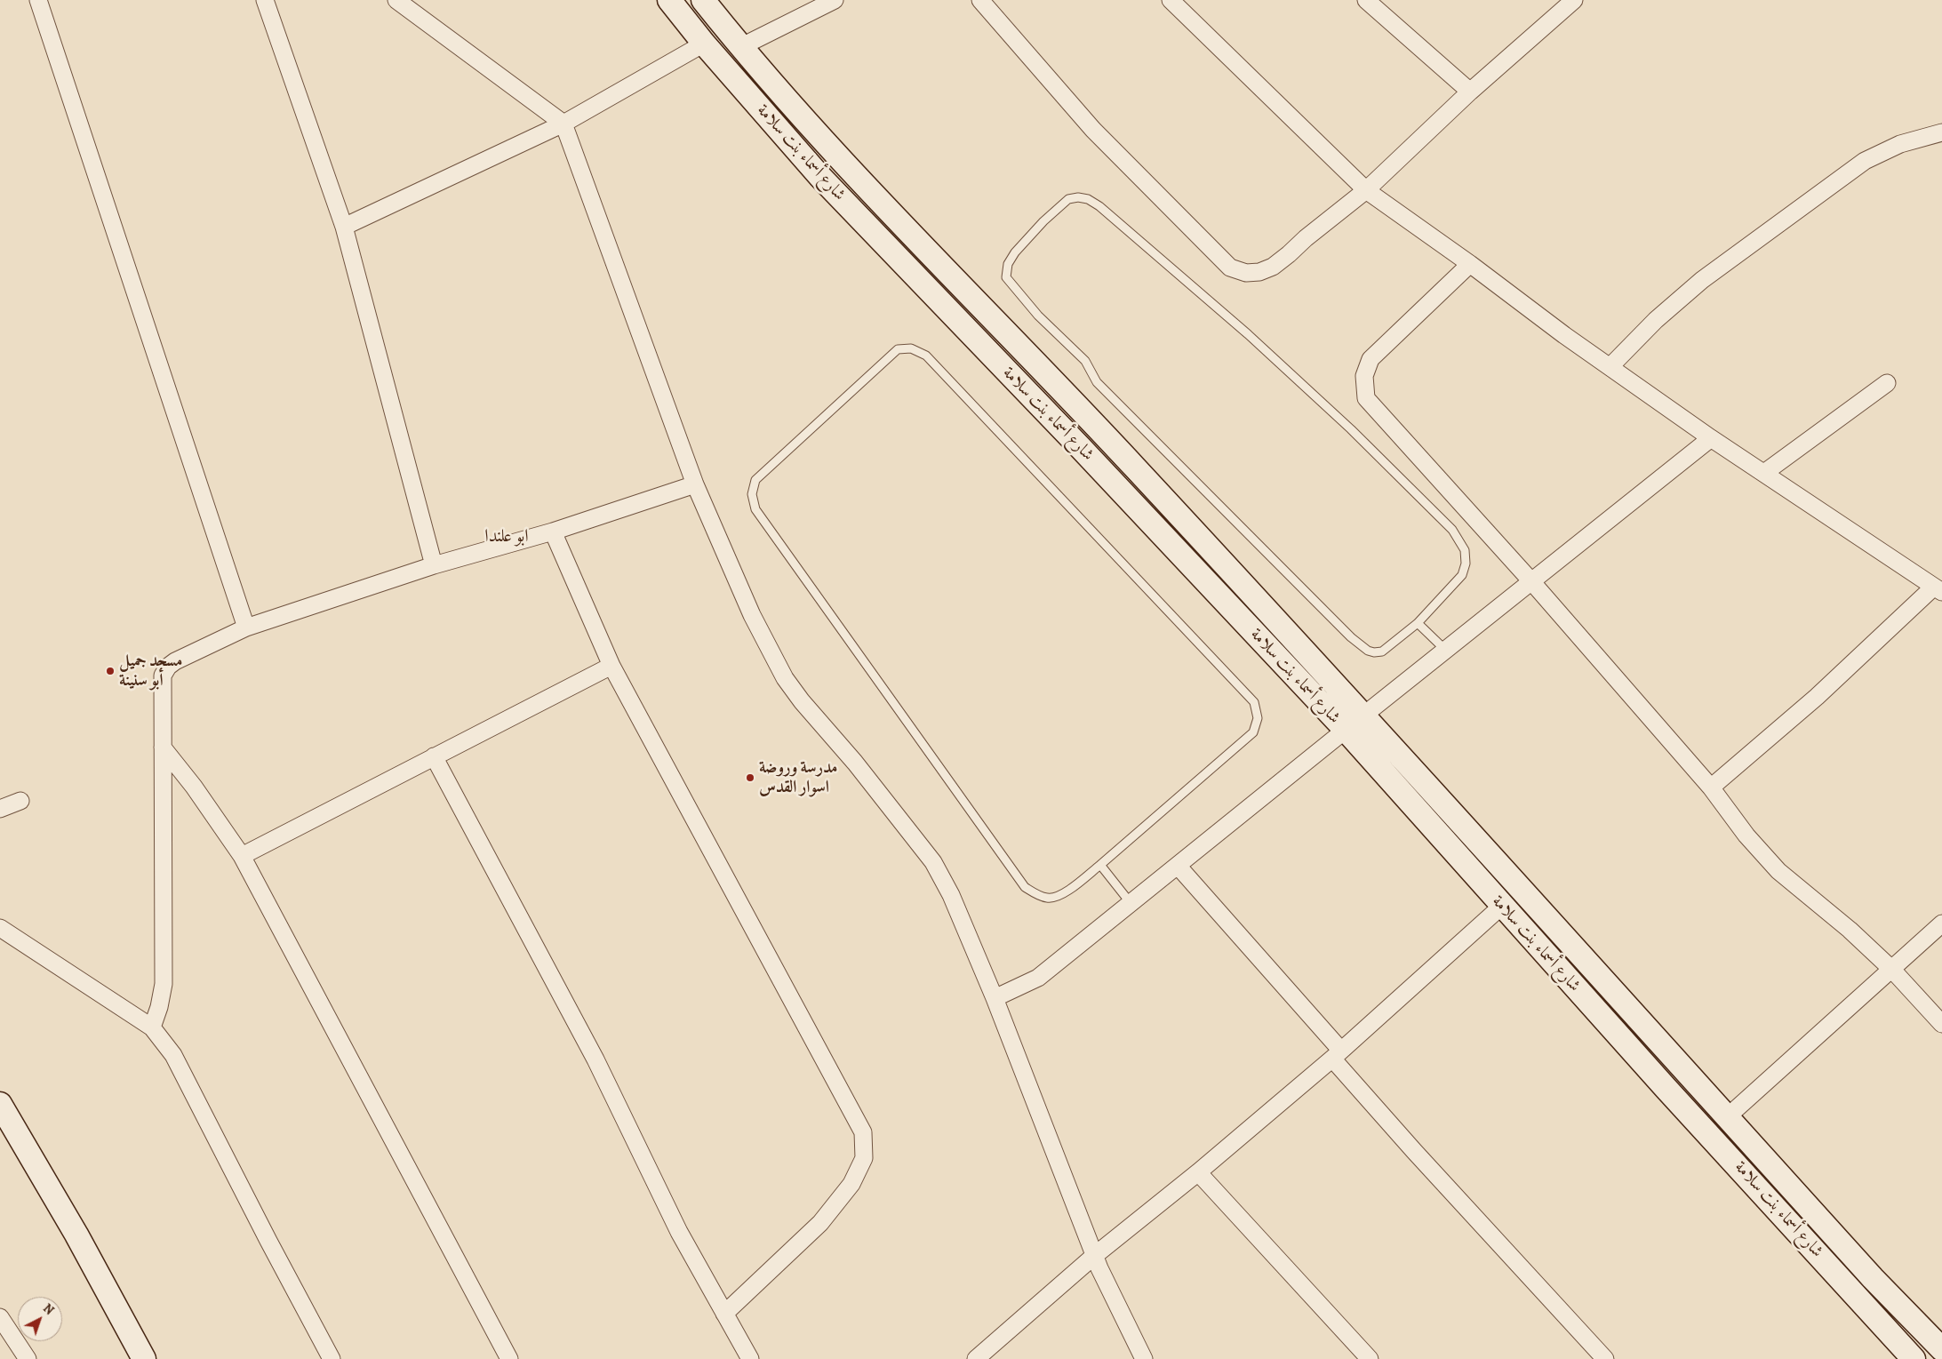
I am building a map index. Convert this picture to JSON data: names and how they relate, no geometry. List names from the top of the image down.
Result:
{
  "streets": {
    "main road": ["شارع أسماء بنت سلامة"]
  },
  "districts": ["ابو علندا"],
  "places": ["مسجد جميل أبو سنينة", "مدرسة وروضة اسوار القدس"],
  "north": "top right"
}
